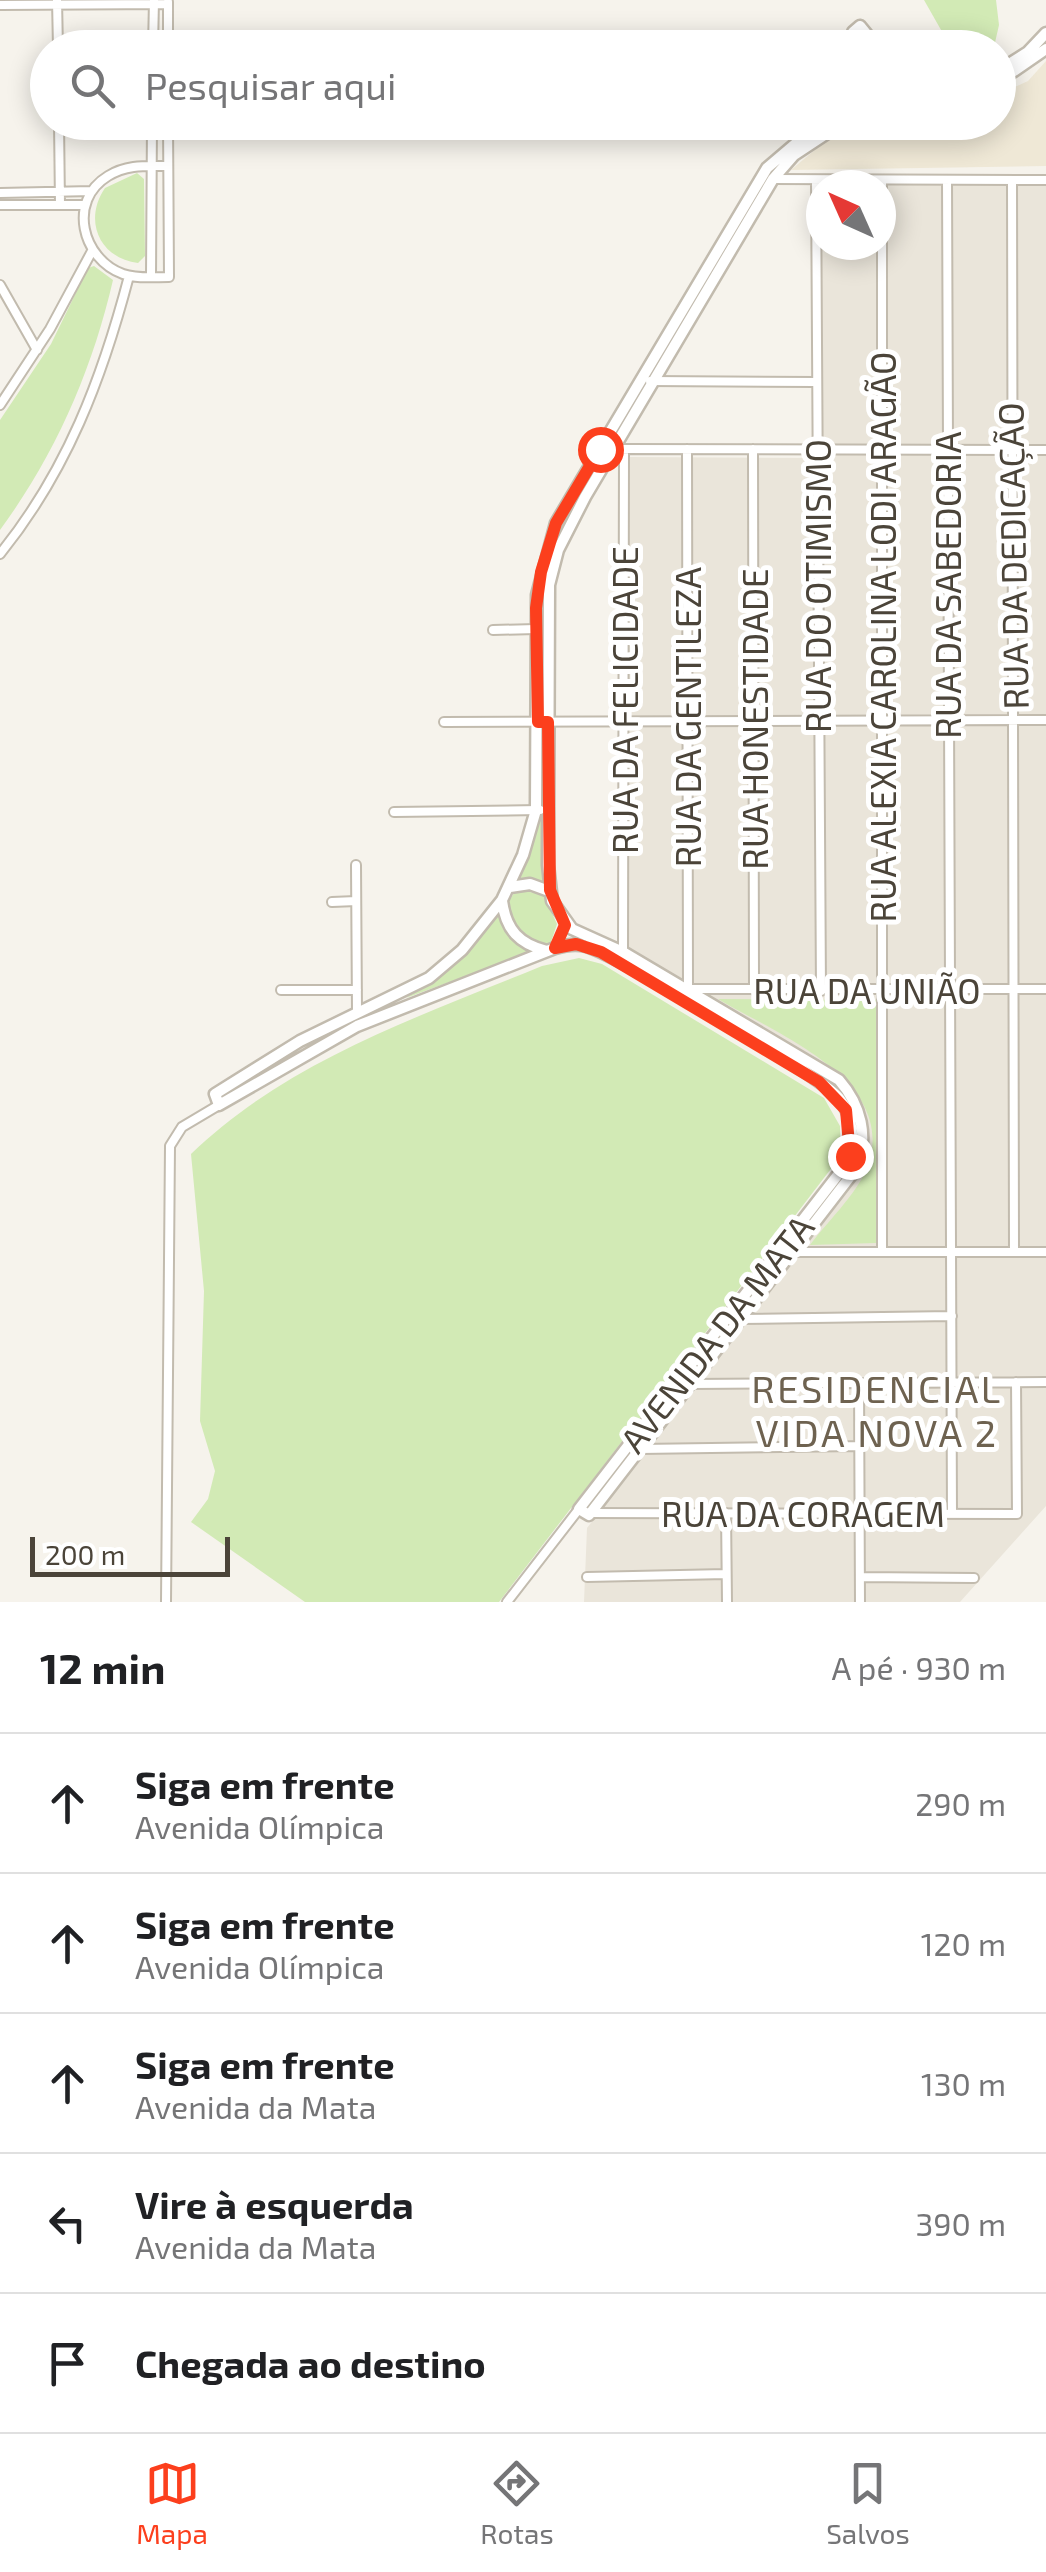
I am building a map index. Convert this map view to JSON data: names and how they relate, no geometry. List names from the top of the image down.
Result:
{
  "streets": {
    "street": [
      "RUA DA DEDICAÇÃO",
      "RUA DA SABEDORIA",
      "RUA DO OTIMISMO",
      "RUA ALEXIA CAROLINA LODI ARAGÃO",
      "RUA DA FELICIDADE",
      "RUA DA GENTILEZA",
      "RUA HONESTIDADE",
      "RUA DA UNIÃO",
      "AVENIDA DA MATA",
      "RUA DA CORAGEM"
    ]
  },
  "crossings": [
    ["RUA DA DEDICAÇÃO", "RUA DA UNIÃO"],
    ["RUA DA SABEDORIA", "RUA DA UNIÃO"],
    ["RUA DO OTIMISMO", "RUA DA UNIÃO"],
    ["RUA ALEXIA CAROLINA LODI ARAGÃO", "RUA DA UNIÃO"],
    ["RUA DA FELICIDADE", "AVENIDA DA MATA"],
    ["RUA DA GENTILEZA", "RUA DA UNIÃO"],
    ["RUA DA GENTILEZA", "AVENIDA DA MATA"],
    ["RUA HONESTIDADE", "RUA DA UNIÃO"],
    ["RUA DA UNIÃO", "AVENIDA DA MATA"],
    ["AVENIDA DA MATA", "RUA DA CORAGEM"]
  ],
  "districts": ["RESIDENCIAL VIDA NOVA 2"],
  "scale_bar": "200 m",
  "north": "top left",
  "page": {
    "search": "Pesquisar aqui",
    "scale": "200 m",
    "heading": ["12 min", "A pé · 930 m"],
    "list": [
      ["Siga em frente", "Avenida Olímpica", "290 m"],
      ["Siga em frente", "Avenida Olímpica", "120 m"],
      ["Siga em frente", "Avenida da Mata", "130 m"],
      ["Vire à esquerda", "Avenida da Mata", "390 m"],
      "Chegada ao destino"
    ],
    "nav": ["Mapa", "Rotas", "Salvos"]
  }
}
